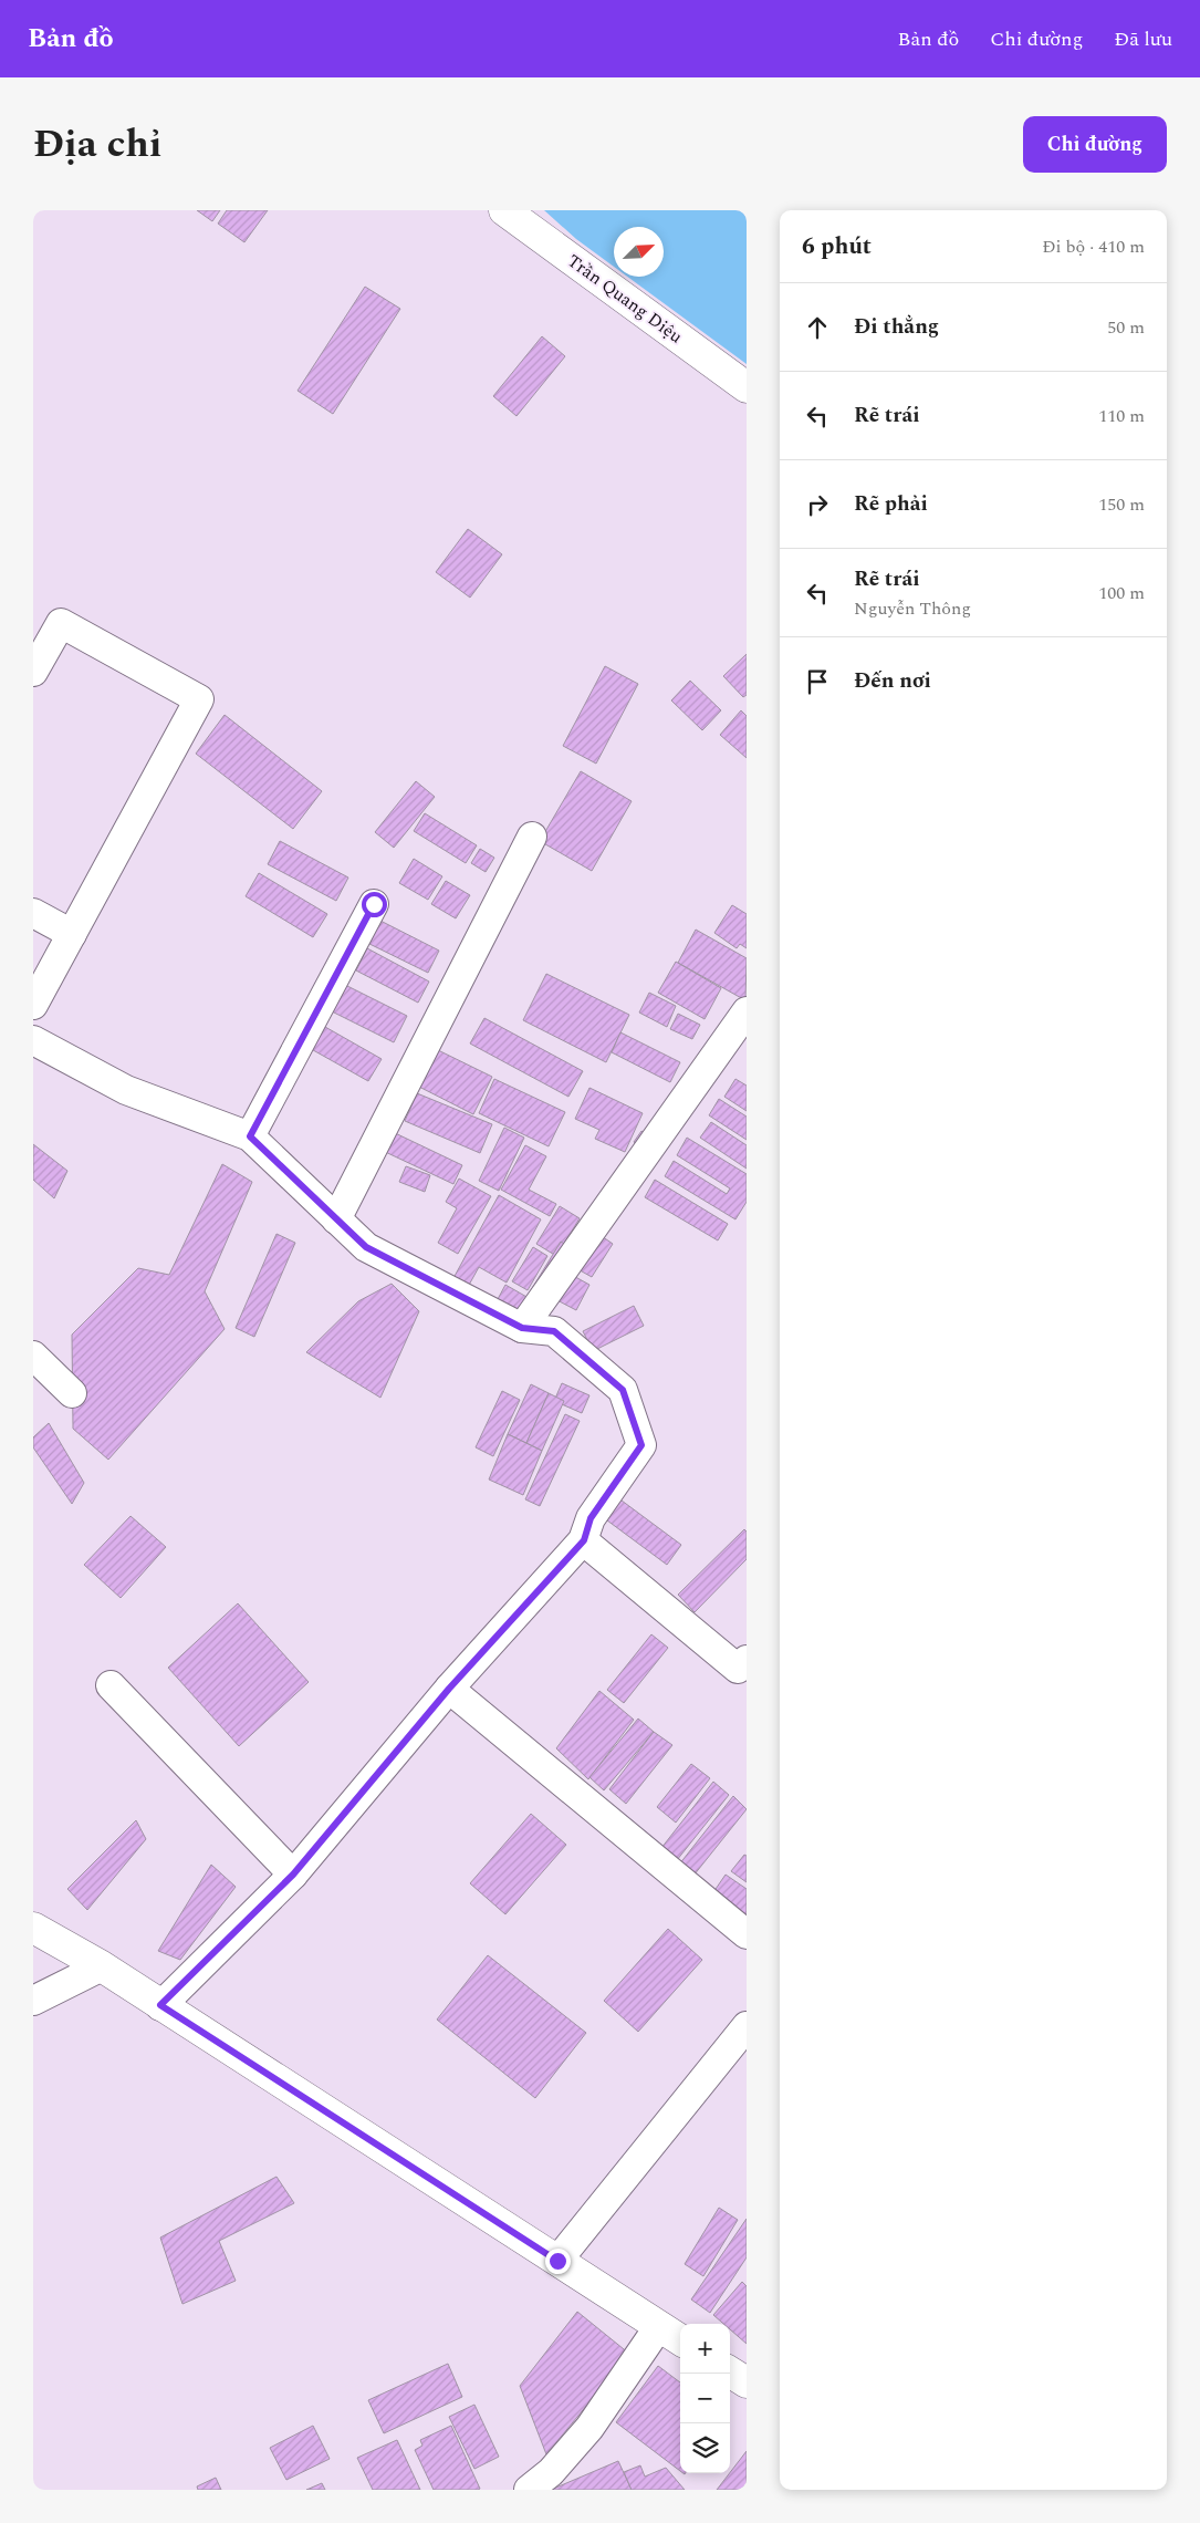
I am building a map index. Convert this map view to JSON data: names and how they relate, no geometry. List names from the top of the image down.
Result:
{
  "streets": {
    "street": ["Trần Quang Diệu"]
  },
  "north": "top right",
  "page": {
    "header": "Bản đồ",
    "nav": ["Bản đồ", "Chỉ đường", "Đã lưu"],
    "title": "Địa chỉ",
    "buttons": "Chỉ đường",
    "heading": ["6 phút", "Đi bộ · 410 m"],
    "list": [
      ["Đi thẳng", "50 m"],
      ["Rẽ trái", "110 m"],
      ["Rẽ phải", "150 m"],
      ["Rẽ trái", "Nguyễn Thông", "100 m"],
      "Đến nơi"
    ],
    "map_buttons": ["+", "−"]
  }
}
